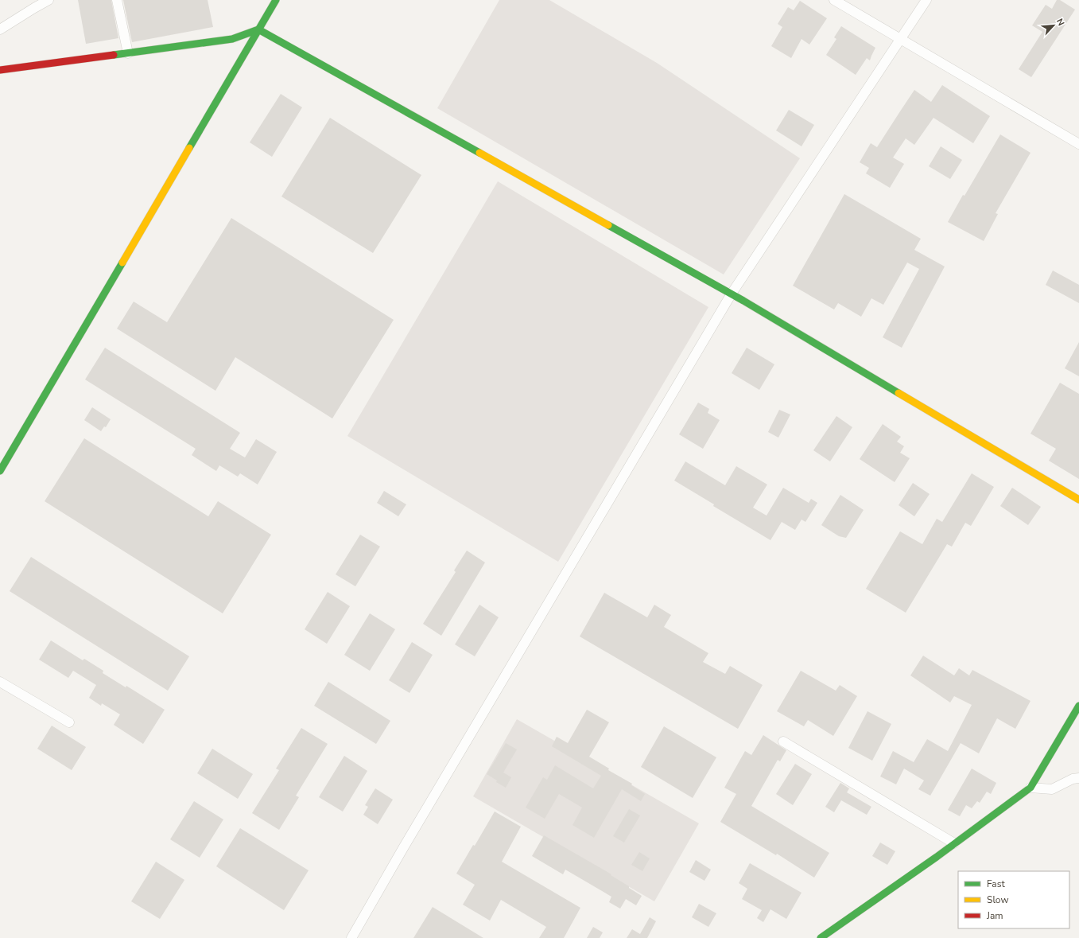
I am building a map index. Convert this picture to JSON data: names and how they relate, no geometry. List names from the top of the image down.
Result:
{
  "legend": ["Fast", "Slow", "Jam"],
  "north": "top right"
}
